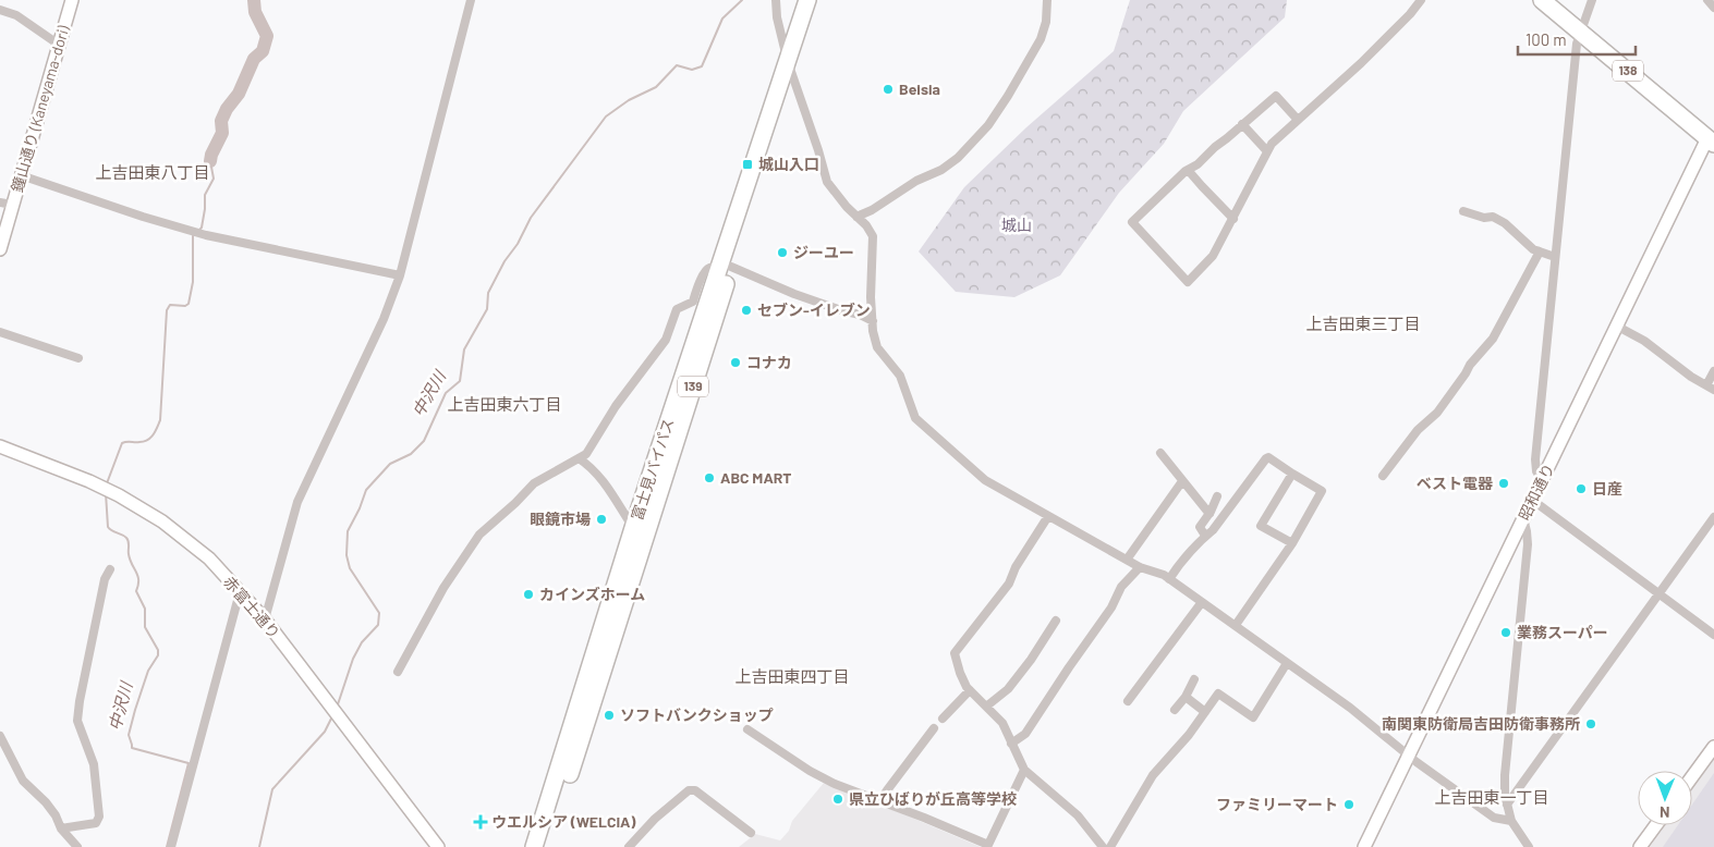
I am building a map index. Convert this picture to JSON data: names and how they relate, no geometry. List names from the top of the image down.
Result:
{
  "streets": {
    "highway": ["138", "139", "富士見バイパス"],
    "street": ["鐘山通り (Kaneyama-dori)", "昭和通り", "赤富士通り"]
  },
  "crossings": [
    ["138", "昭和通り"]
  ],
  "districts": [
    "上吉田東八丁目",
    "上吉田東三丁目",
    "上吉田東六丁目",
    "上吉田東四丁目",
    "上吉田東一丁目"
  ],
  "water": ["中沢川"],
  "parks": ["城山"],
  "places": {
    "other": [
      "Beisia",
      "ジーユー",
      "セブン-イレブン",
      "コナカ",
      "ABC MART",
      "ベスト電器",
      "日産",
      "眼鏡市場",
      "カインズホーム",
      "業務スーパー",
      "ソフトバンクショップ",
      "南関東防衛局吉田防衛事務所",
      "県立ひばりが丘高等学校",
      "ファミリーマート"
    ],
    "transit": ["城山入口"],
    "health": ["ウエルシア (WELCIA)"]
  },
  "scale_bar": "100 m",
  "north": "bottom"
}
